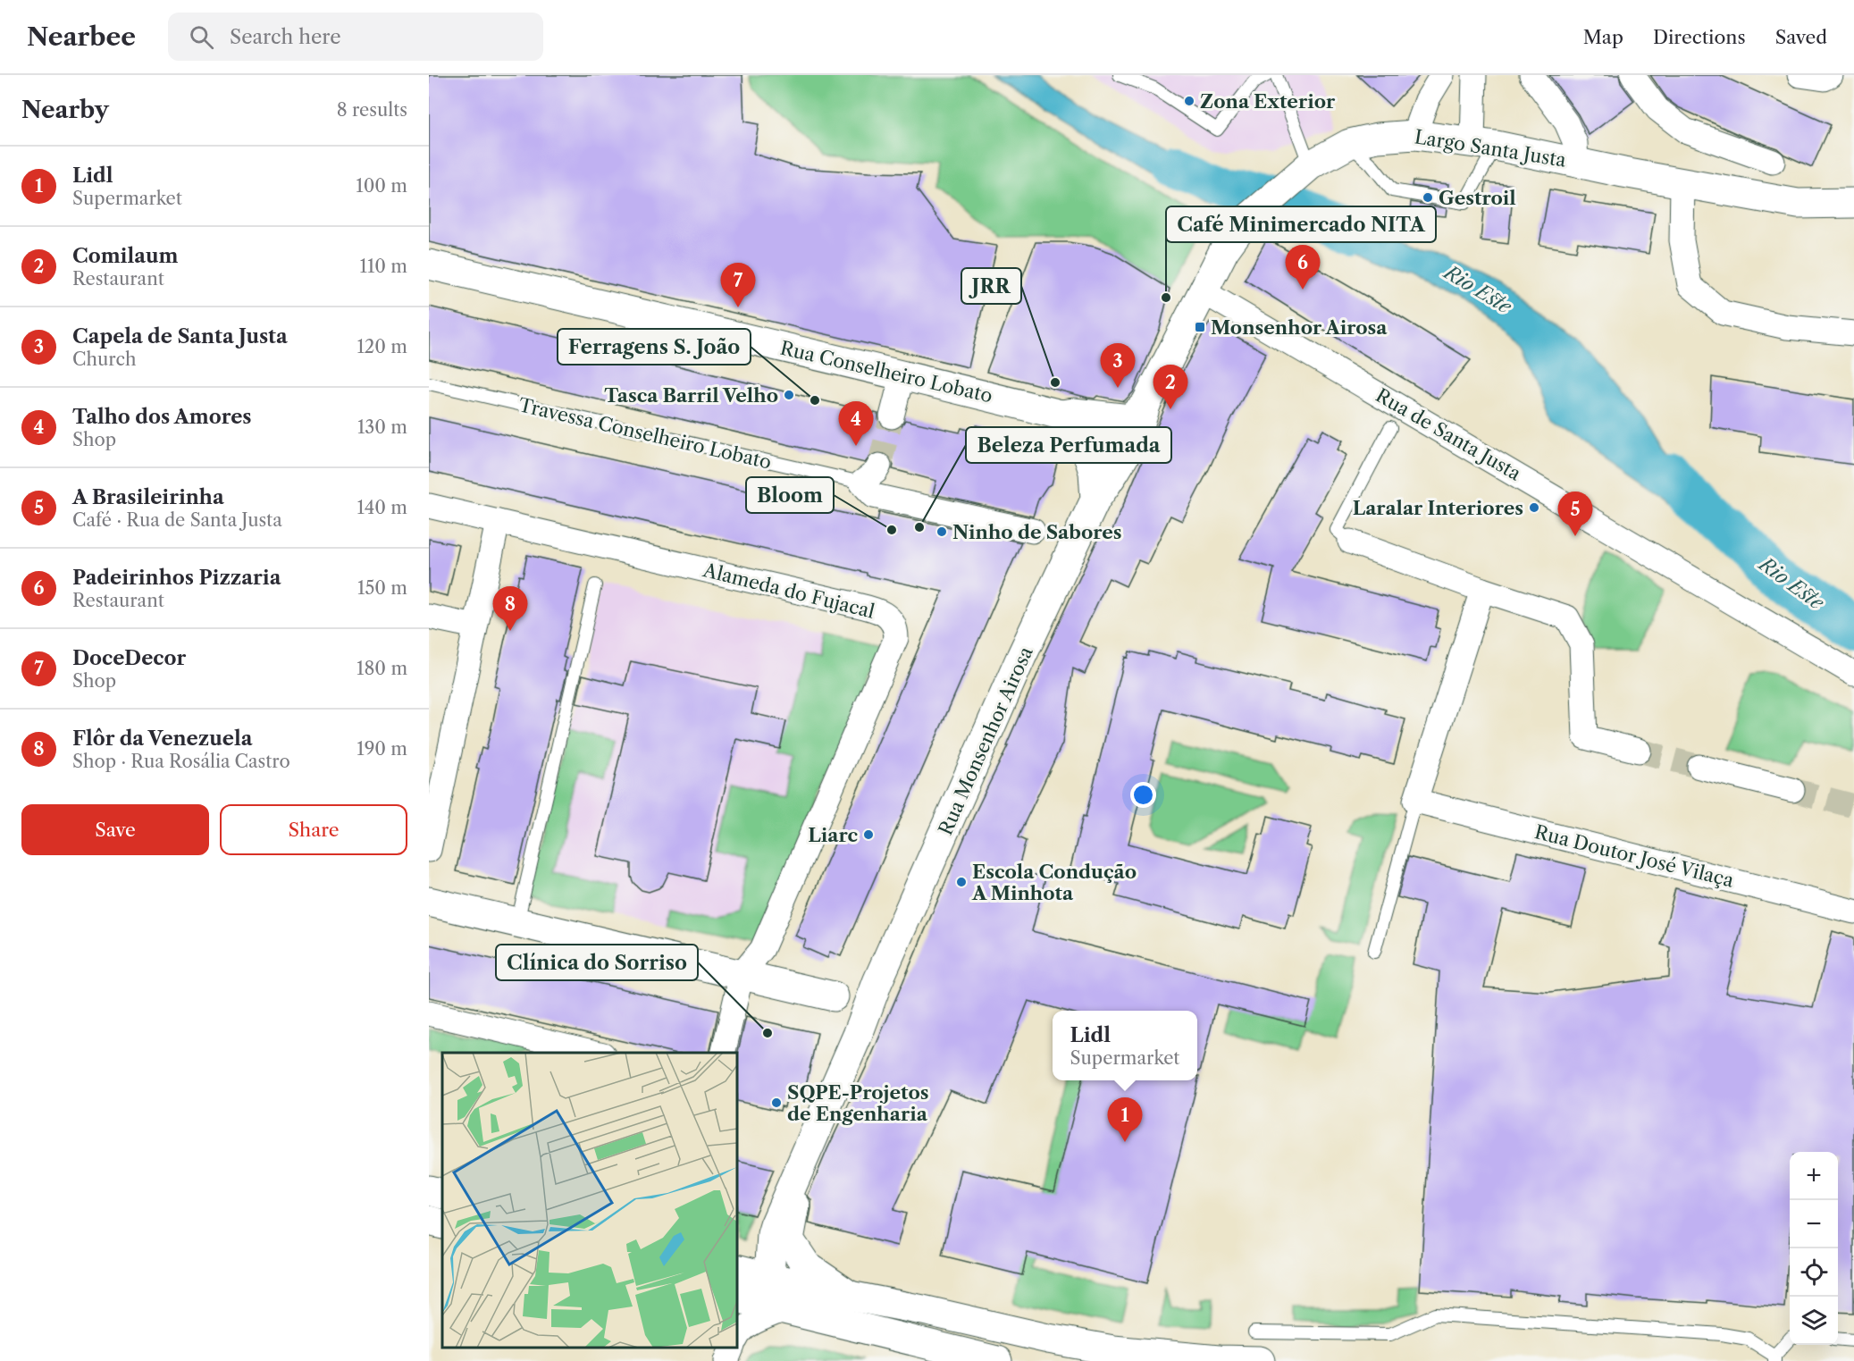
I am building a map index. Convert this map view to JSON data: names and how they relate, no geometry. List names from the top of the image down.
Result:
{
  "streets": {
    "main road": ["Largo Santa Justa", "Rua Conselheiro Lobato", "Rua Monsenhor Airosa"],
    "street": [
      "Travessa Conselheiro Lobato",
      "Rua de Santa Justa",
      "Alameda do Fujacal",
      "Rua Doutor José Vilaça"
    ]
  },
  "crossings": [
    ["Largo Santa Justa", "Rua de Santa Justa"]
  ],
  "water": ["Rio Este"],
  "places": {
    "other": [
      "Zona Exterior",
      "Gestroil",
      "Café Minimercado NITA",
      "JRR",
      "Tasca Barril Velho",
      "Ferragens S. João",
      "Laralar Interiores",
      "Beleza Perfumada",
      "Bloom",
      "Ninho de Sabores",
      "Liarc",
      "Escola Condução A Minhota",
      "Clínica do Sorriso",
      "SQPE-Projetos de Engenharia"
    ],
    "transit": ["Monsenhor Airosa"]
  },
  "page": {
    "header": "Nearbee",
    "search": "Search here",
    "nav": ["Map", "Directions", "Saved"],
    "heading": ["Nearby", "8 results"],
    "list": [
      {
        "mark": "1",
        "name": "Lidl",
        "note": "Supermarket",
        "value": "100 m"
      },
      {
        "mark": "2",
        "name": "Comilaum",
        "note": "Restaurant",
        "value": "110 m"
      },
      {
        "mark": "3",
        "name": "Capela de Santa Justa",
        "note": "Church",
        "value": "120 m"
      },
      {
        "mark": "4",
        "name": "Talho dos Amores",
        "note": "Shop",
        "value": "130 m"
      },
      {
        "mark": "5",
        "name": "A Brasileirinha",
        "note": "Café · Rua de Santa Justa",
        "value": "140 m"
      },
      {
        "mark": "6",
        "name": "Padeirinhos Pizzaria",
        "note": "Restaurant",
        "value": "150 m"
      },
      {
        "mark": "7",
        "name": "DoceDecor",
        "note": "Shop",
        "value": "180 m"
      },
      {
        "mark": "8",
        "name": "Flôr da Venezuela",
        "note": "Shop · Rua Rosália Castro",
        "value": "190 m"
      }
    ],
    "pins": [
      "6",
      "7",
      "3",
      "2",
      "4",
      "5",
      "8",
      "1"
    ],
    "buttons": ["Save", "Share"],
    "popup": ["Lidl", "Supermarket"],
    "map_buttons": ["+", "−"]
  }
}
